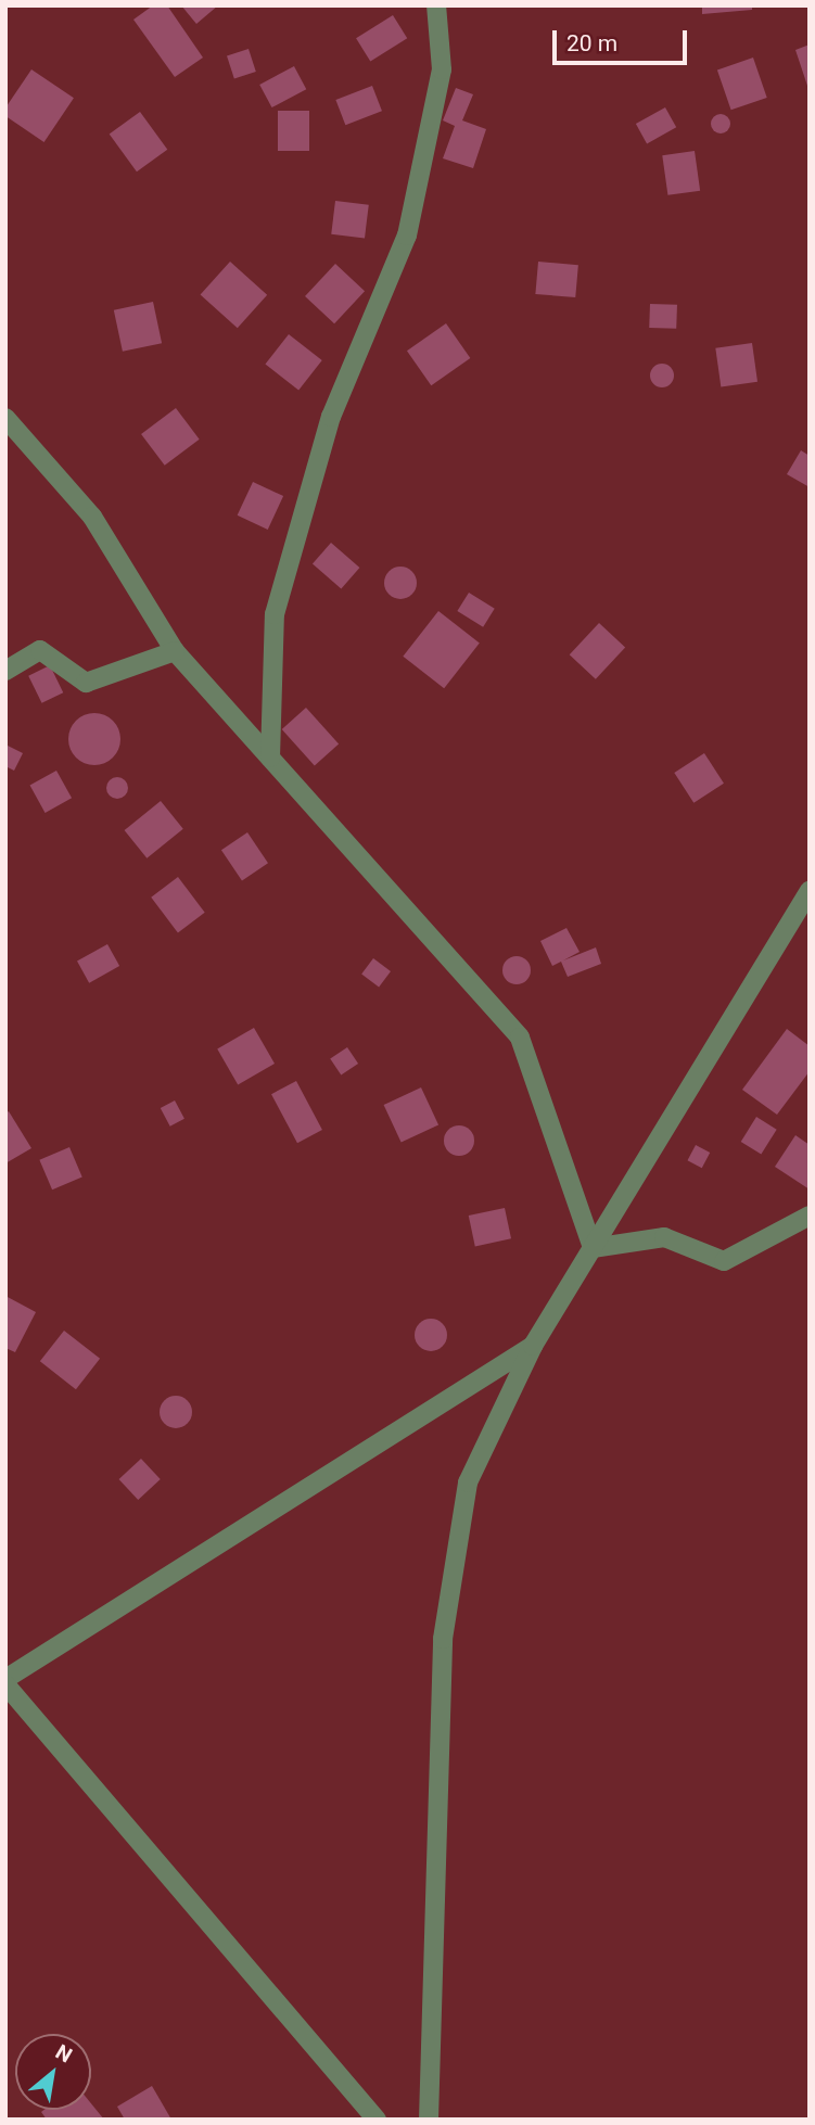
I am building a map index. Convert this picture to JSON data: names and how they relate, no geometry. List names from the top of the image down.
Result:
{
  "scale_bar": "20 m",
  "north": "top right"
}
